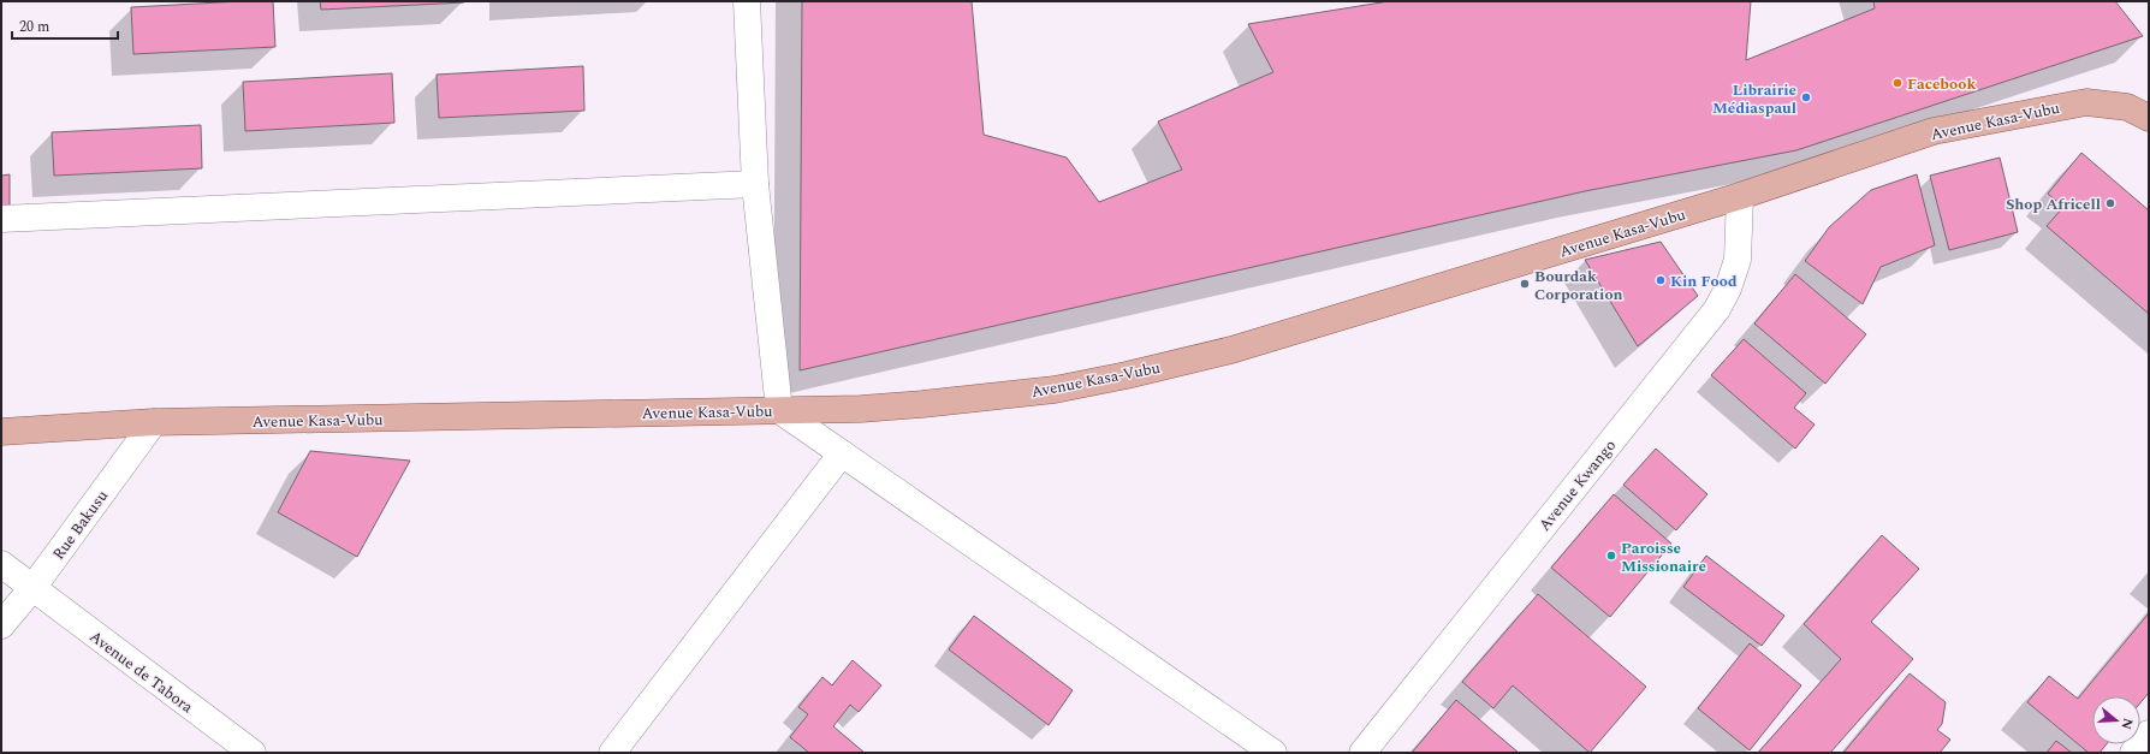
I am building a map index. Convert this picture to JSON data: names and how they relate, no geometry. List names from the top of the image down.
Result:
{
  "streets": {
    "main road": ["Avenue Kasa-Vubu"],
    "street": ["Avenue Kwango", "Rue Bakusu", "Avenue de Tabora"]
  },
  "crossings": [
    ["Avenue Kasa-Vubu", "Avenue Kwango"],
    ["Avenue Kasa-Vubu", "Rue Bakusu"],
    ["Rue Bakusu", "Avenue de Tabora"]
  ],
  "places": [
    "Facebook",
    "Librairie Médiaspaul",
    "Shop Africell",
    "Kin Food",
    "Bourdak Corporation",
    "Paroisse Missionaire"
  ],
  "scale_bar": "20 m",
  "north": "right"
}
